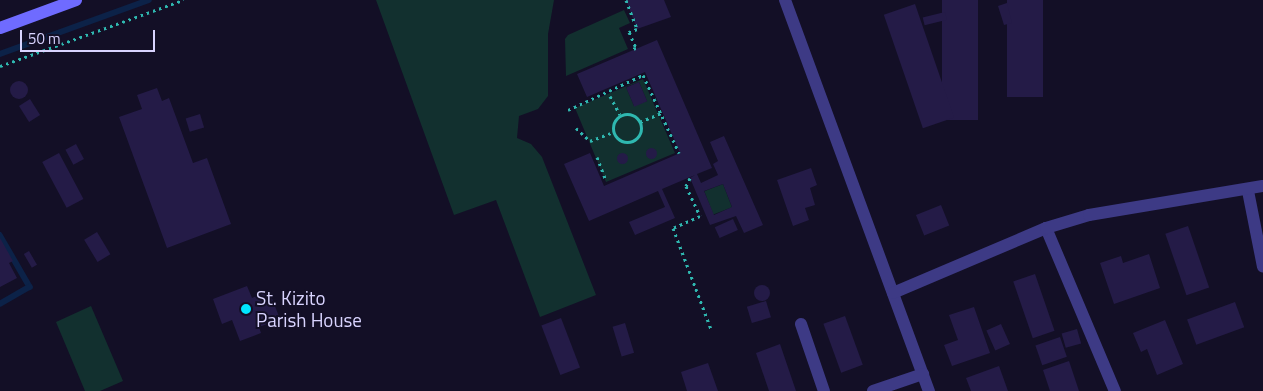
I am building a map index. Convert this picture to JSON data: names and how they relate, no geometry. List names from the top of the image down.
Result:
{
  "places": ["St. Kizito Parish House"],
  "scale_bar": "50 m"
}
